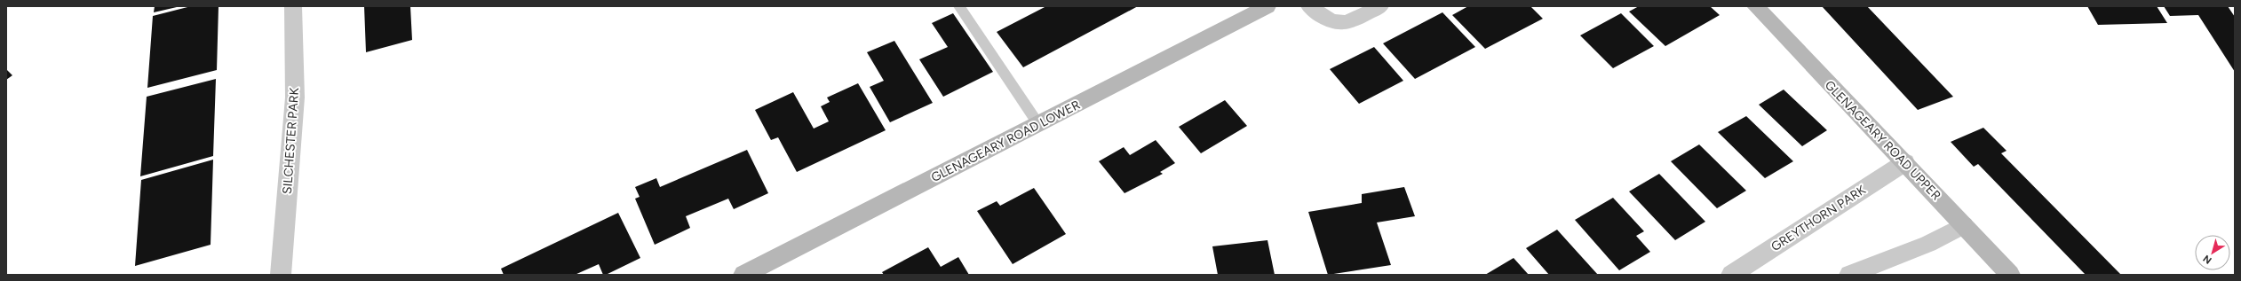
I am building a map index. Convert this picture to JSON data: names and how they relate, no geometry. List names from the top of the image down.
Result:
{
  "streets": {
    "main road": ["GLENAGEARY ROAD UPPER", "GLENAGEARY ROAD LOWER"],
    "street": ["SILCHESTER PARK", "GREYTHORN PARK"]
  },
  "crossings": [
    ["GLENAGEARY ROAD UPPER", "GREYTHORN PARK"]
  ],
  "north": "bottom left"
}
